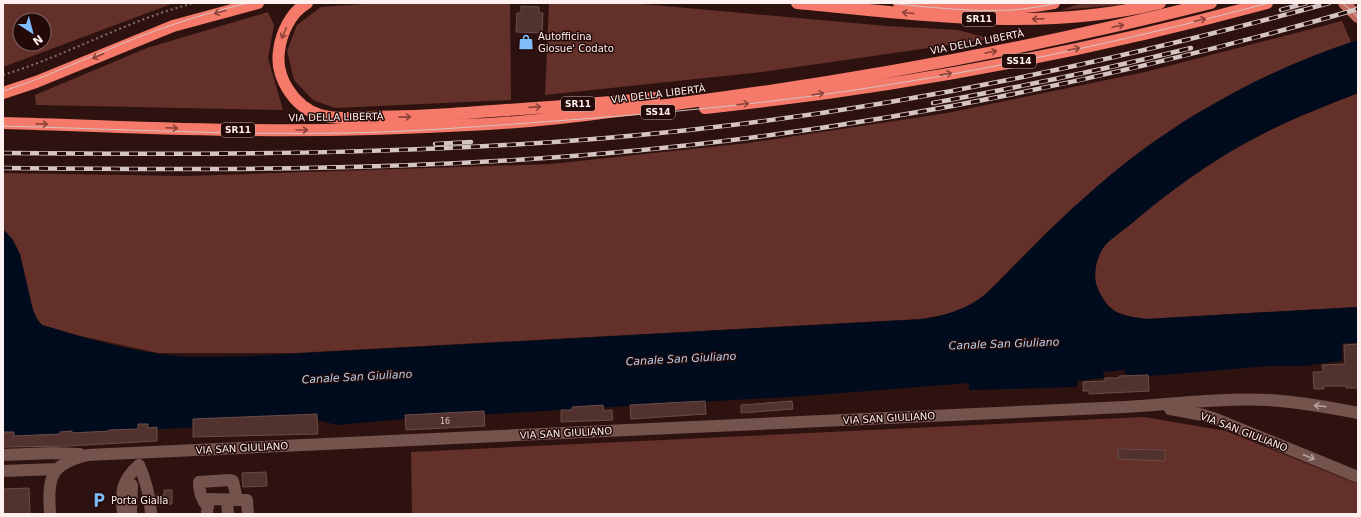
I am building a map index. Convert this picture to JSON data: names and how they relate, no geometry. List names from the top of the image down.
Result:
{
  "streets": {
    "highway": ["SR11", "VIA DELLA LIBERTÀ", "SS14"],
    "street": ["VIA SAN GIULIANO"]
  },
  "crossings": [
    ["SR11", "VIA DELLA LIBERTÀ"],
    ["VIA DELLA LIBERTÀ", "SS14"]
  ],
  "water": ["Canale San Giuliano"],
  "places": {
    "shop": ["Autofficina Giosue' Codato"],
    "parking": ["Porta Gialla"]
  },
  "house_numbers": ["16"],
  "north": "bottom right"
}
